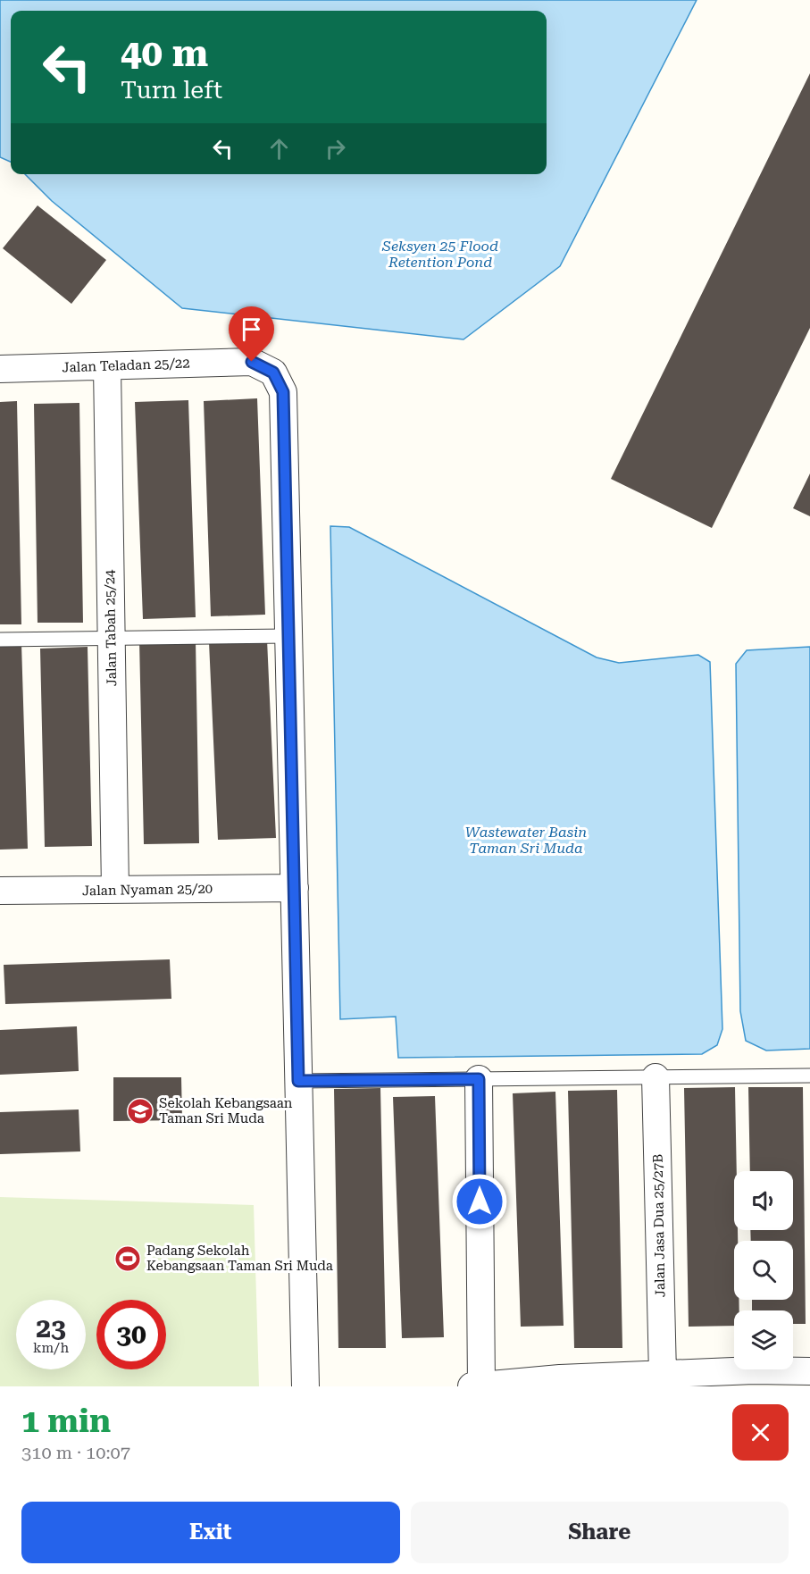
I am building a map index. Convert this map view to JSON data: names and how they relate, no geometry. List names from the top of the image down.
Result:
{
  "streets": {
    "street": [
      "Jalan Teladan 25/22",
      "Jalan Tabah 25/24",
      "Jalan Nyaman 25/20",
      "Jalan Jasa Dua 25/27B"
    ]
  },
  "crossings": [
    ["Jalan Teladan 25/22", "Jalan Tabah 25/24"],
    ["Jalan Tabah 25/24", "Jalan Nyaman 25/20"]
  ],
  "water": ["Seksyen 25 Flood Retention Pond", "Wastewater Basin Taman Sri Muda"],
  "places": {
    "school or university": ["Sekolah Kebangsaan Taman Sri Muda"],
    "sports": ["Padang Sekolah Kebangsaan Taman Sri Muda"]
  },
  "page": {
    "turn": ["40 m", "Turn left"],
    "speed": "23 km/h",
    "limit": "30",
    "heading": ["1 min", "310 m · 10:07"],
    "buttons": ["Exit", "Share"]
  }
}
